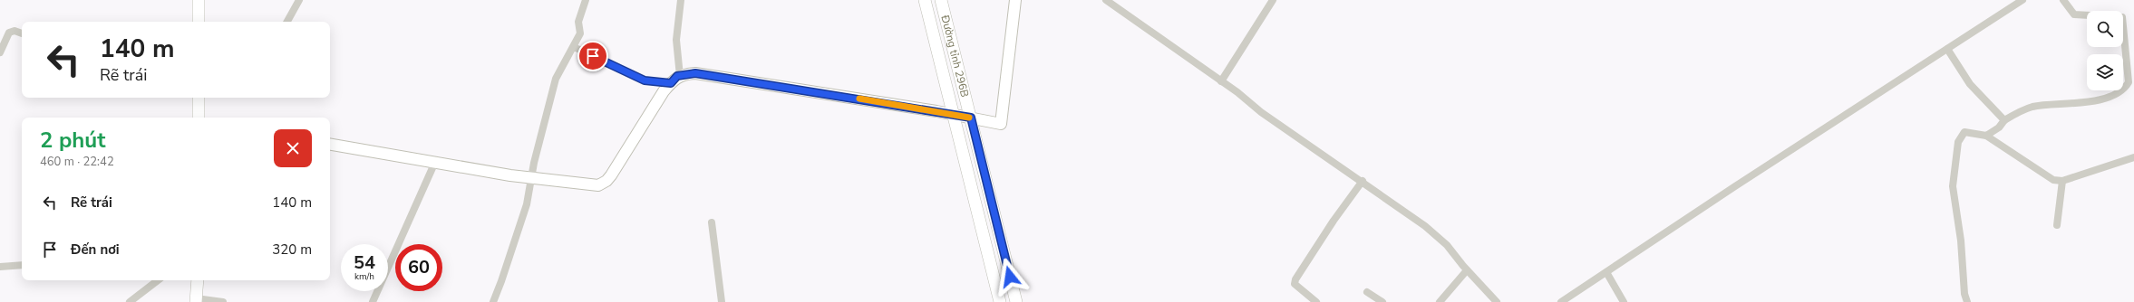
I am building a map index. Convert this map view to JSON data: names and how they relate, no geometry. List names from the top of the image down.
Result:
{
  "streets": {
    "main road": ["Đường tỉnh 296B"]
  },
  "page": {
    "turn": ["140 m", "Rẽ trái"],
    "heading": ["2 phút", "460 m · 22:42"],
    "list": [
      {
        "name": "Rẽ trái",
        "value": "140 m"
      },
      {
        "name": "Đến nơi",
        "value": "320 m"
      }
    ],
    "speed": "54 km/h",
    "limit": "60"
  }
}
